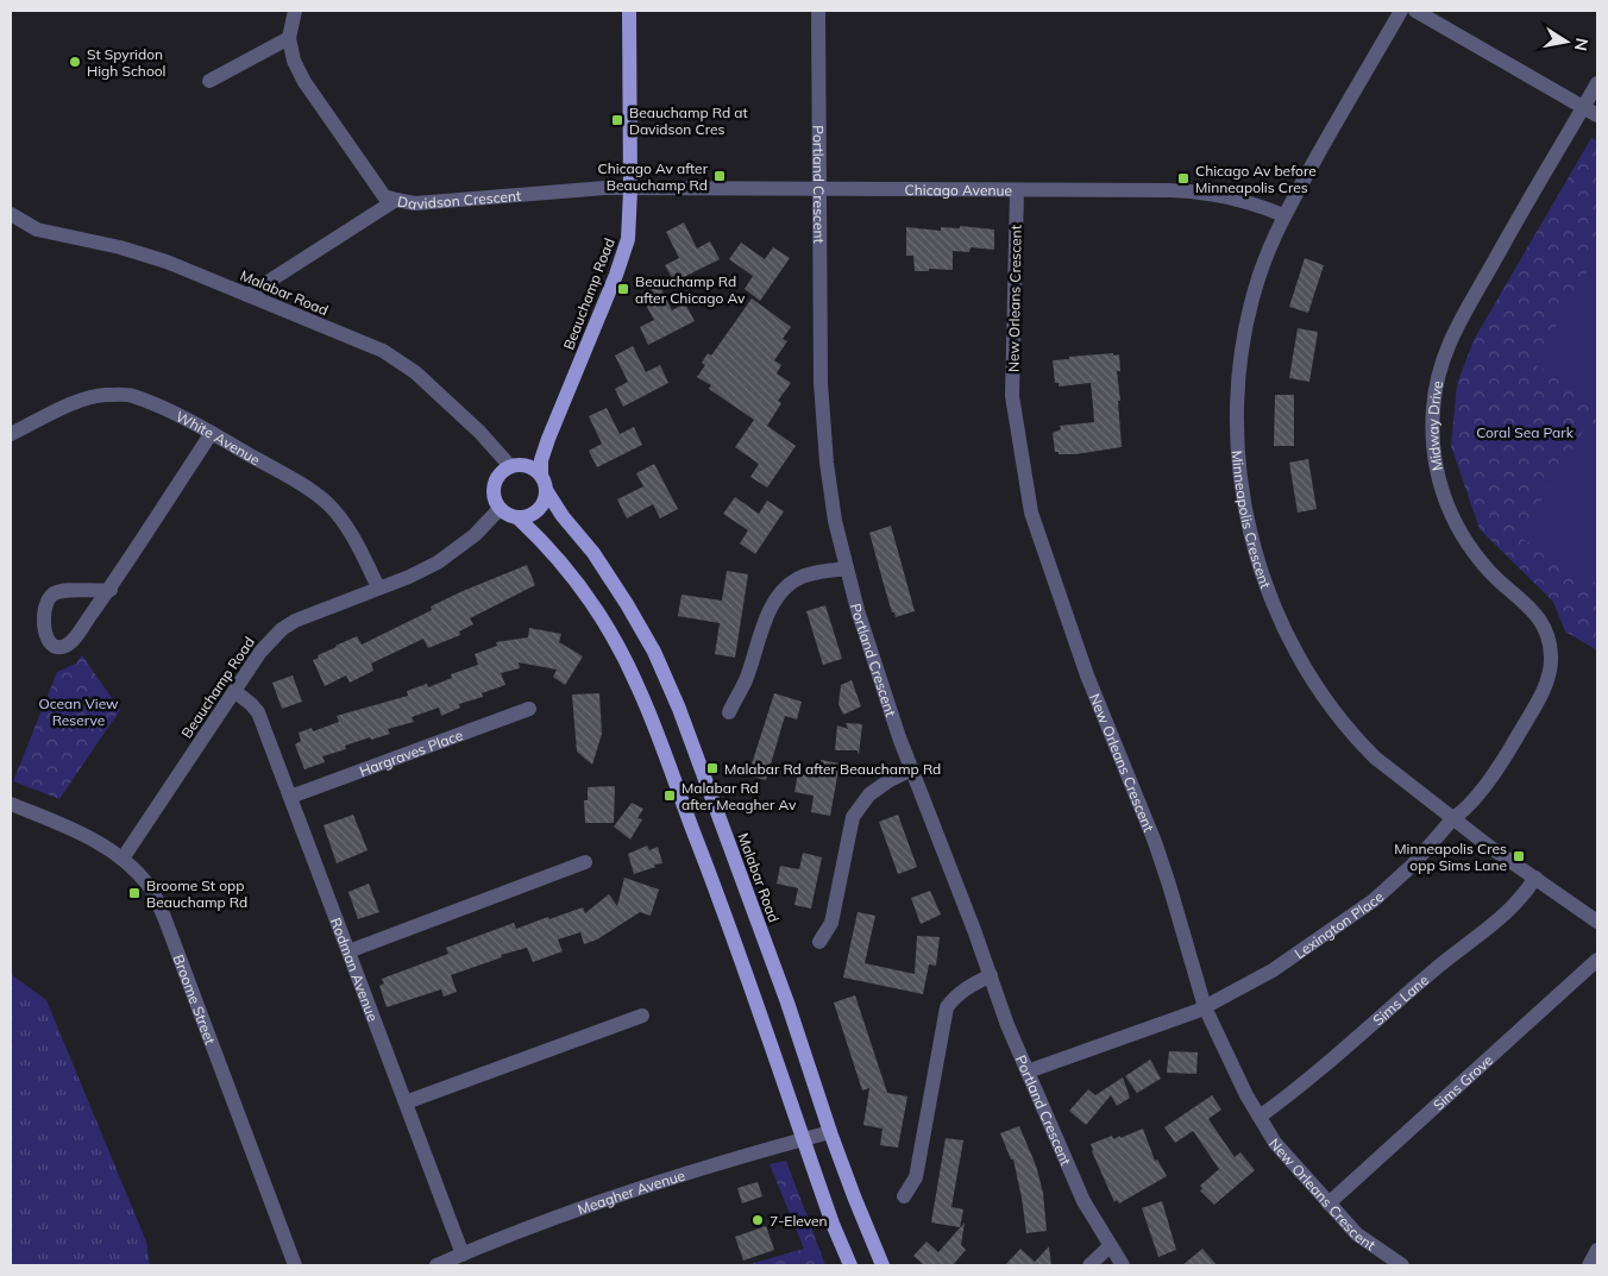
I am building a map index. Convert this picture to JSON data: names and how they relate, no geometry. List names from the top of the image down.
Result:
{
  "streets": {
    "main road": ["Malabar Road", "Beauchamp Road"],
    "street": [
      "Portland Crescent",
      "Chicago Avenue",
      "Davidson Crescent",
      "New Orleans Crescent",
      "Midway Drive",
      "White Avenue",
      "Minneapolis Crescent",
      "Hargraves Place",
      "Lexington Place",
      "Rodman Avenue",
      "Broome Street",
      "Sims Lane",
      "Sims Grove",
      "Meagher Avenue"
    ]
  },
  "crossings": [
    ["Portland Crescent", "Chicago Avenue"],
    ["Portland Crescent", "Lexington Place"],
    ["Chicago Avenue", "Davidson Crescent"],
    ["Chicago Avenue", "Beauchamp Road"],
    ["Chicago Avenue", "New Orleans Crescent"],
    ["Chicago Avenue", "Minneapolis Crescent"],
    ["Davidson Crescent", "Malabar Road"],
    ["Davidson Crescent", "Beauchamp Road"],
    ["Malabar Road", "Beauchamp Road"],
    ["Malabar Road", "Meagher Avenue"],
    ["Beauchamp Road", "White Avenue"],
    ["Beauchamp Road", "Rodman Avenue"],
    ["Beauchamp Road", "Broome Street"],
    ["New Orleans Crescent", "Lexington Place"],
    ["New Orleans Crescent", "Sims Lane"],
    ["New Orleans Crescent", "Sims Grove"],
    ["Midway Drive", "Minneapolis Crescent"],
    ["Midway Drive", "Lexington Place"],
    ["Minneapolis Crescent", "Lexington Place"],
    ["Minneapolis Crescent", "Sims Lane"],
    ["Hargraves Place", "Rodman Avenue"],
    ["Rodman Avenue", "Meagher Avenue"]
  ],
  "parks": ["Coral Sea Park", "Ocean View Reserve"],
  "places": {
    "other": ["St Spyridon High School", "7-Eleven"],
    "transit": [
      "Beauchamp Rd at Davidson Cres",
      "Chicago Av after Beauchamp Rd",
      "Chicago Av before Minneapolis Cres",
      "Beauchamp Rd after Chicago Av",
      "Malabar Rd after Beauchamp Rd",
      "Malabar Rd after Meagher Av",
      "Minneapolis Cres opp Sims Lane",
      "Broome St opp Beauchamp Rd"
    ]
  },
  "north": "right"
}
